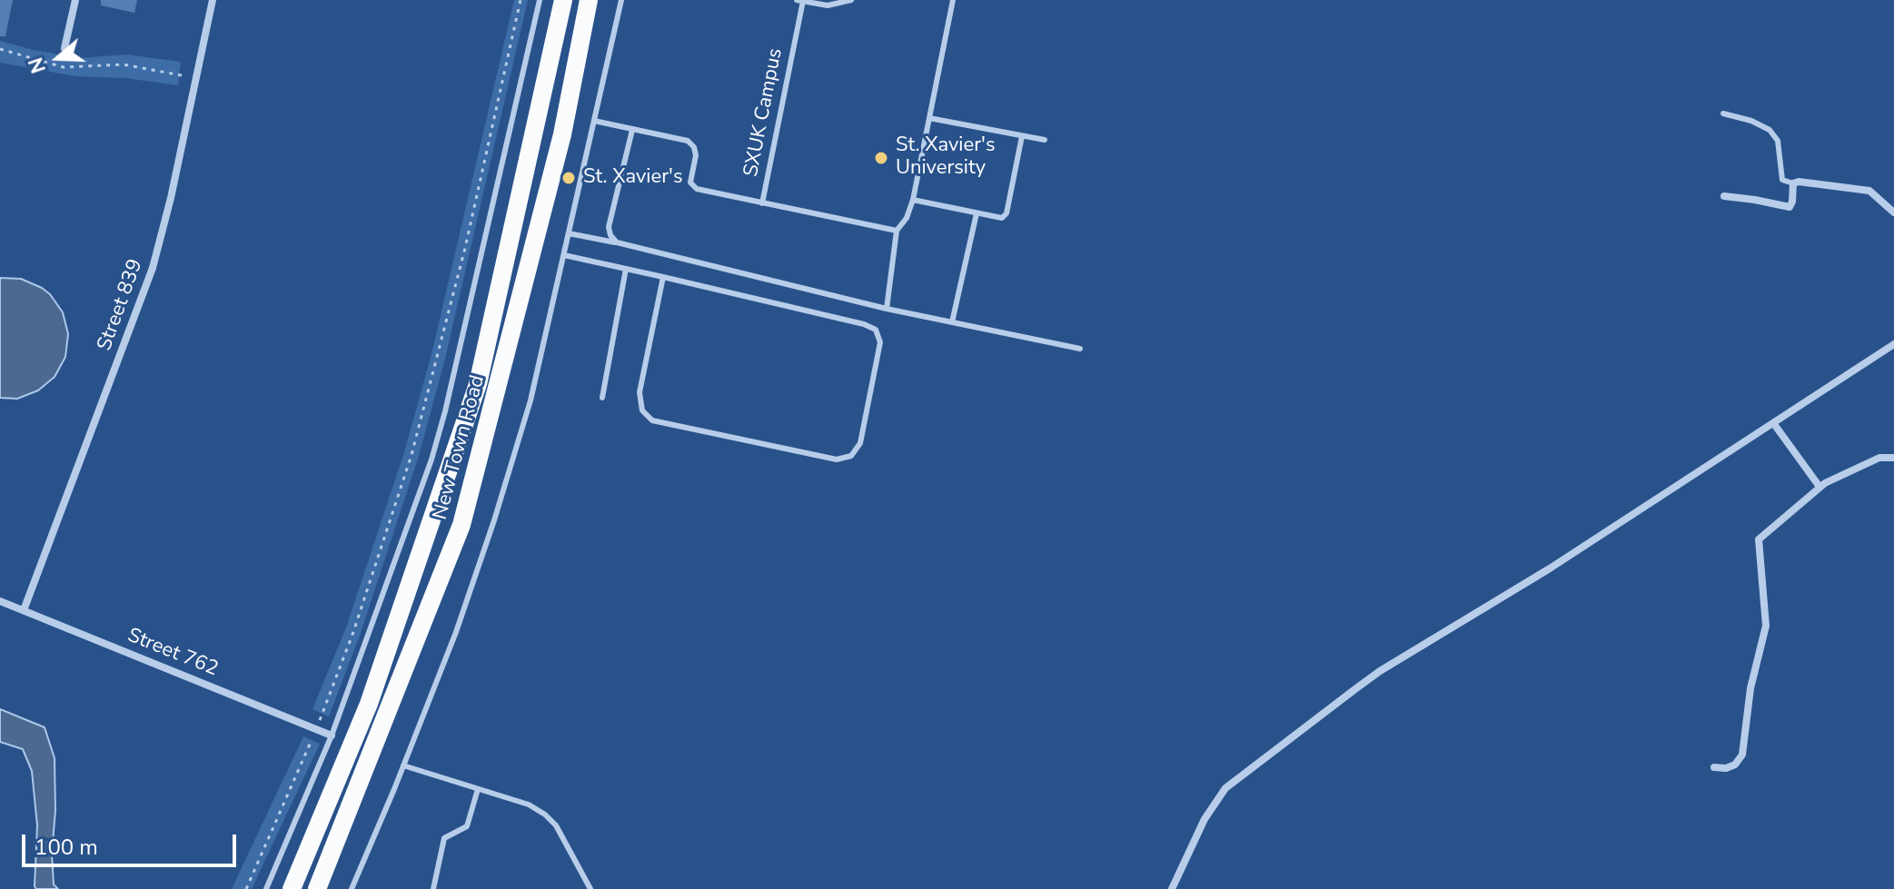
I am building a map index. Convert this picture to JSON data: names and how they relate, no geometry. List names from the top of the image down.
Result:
{
  "streets": {
    "main road": ["New Town Road"],
    "street": ["Street 839", "Street 762"],
    "lane": ["SXUK Campus"]
  },
  "crossings": [
    ["Street 839", "Street 762"]
  ],
  "places": ["St. Xavier's University", "St. Xavier's"],
  "scale_bar": "100 m",
  "north": "left"
}
